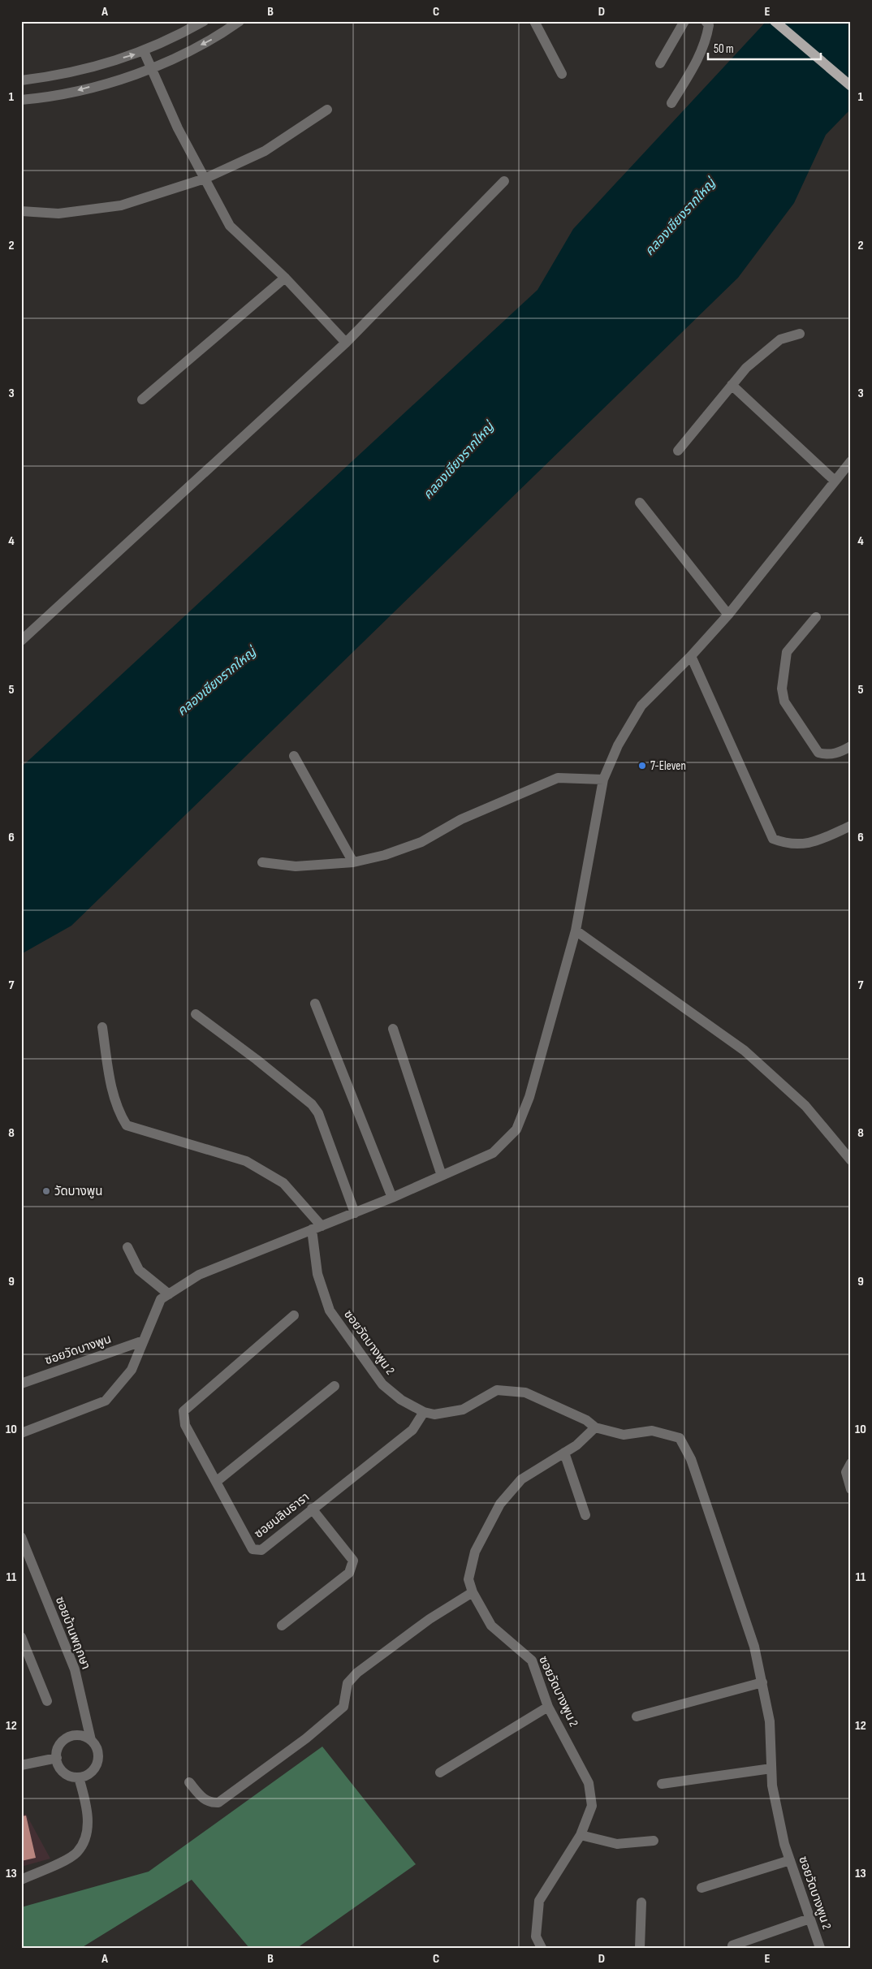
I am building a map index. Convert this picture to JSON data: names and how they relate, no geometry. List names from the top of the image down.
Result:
{
  "streets": {
    "street": [
      "ซอยวัดบางพูน 2",
      "ซอยวัดบางพูน",
      "ซอยนลินธารา",
      "ซอยบ้านพฤกษา"
    ]
  },
  "crossings": [
    ["ซอยวัดบางพูน 2", "ซอยนลินธารา"]
  ],
  "water": ["คลองเชียงรากใหญ่"],
  "places": ["7-Eleven", "วัดบางพูน"],
  "scale_bar": "50 m",
  "grid": {
    "columns": [
      "A",
      "B",
      "C",
      "D",
      "E"
    ],
    "rows": [
      "1",
      "2",
      "3",
      "4",
      "5",
      "6",
      "7",
      "8",
      "9",
      "10",
      "11",
      "12",
      "13"
    ]
  }
}
